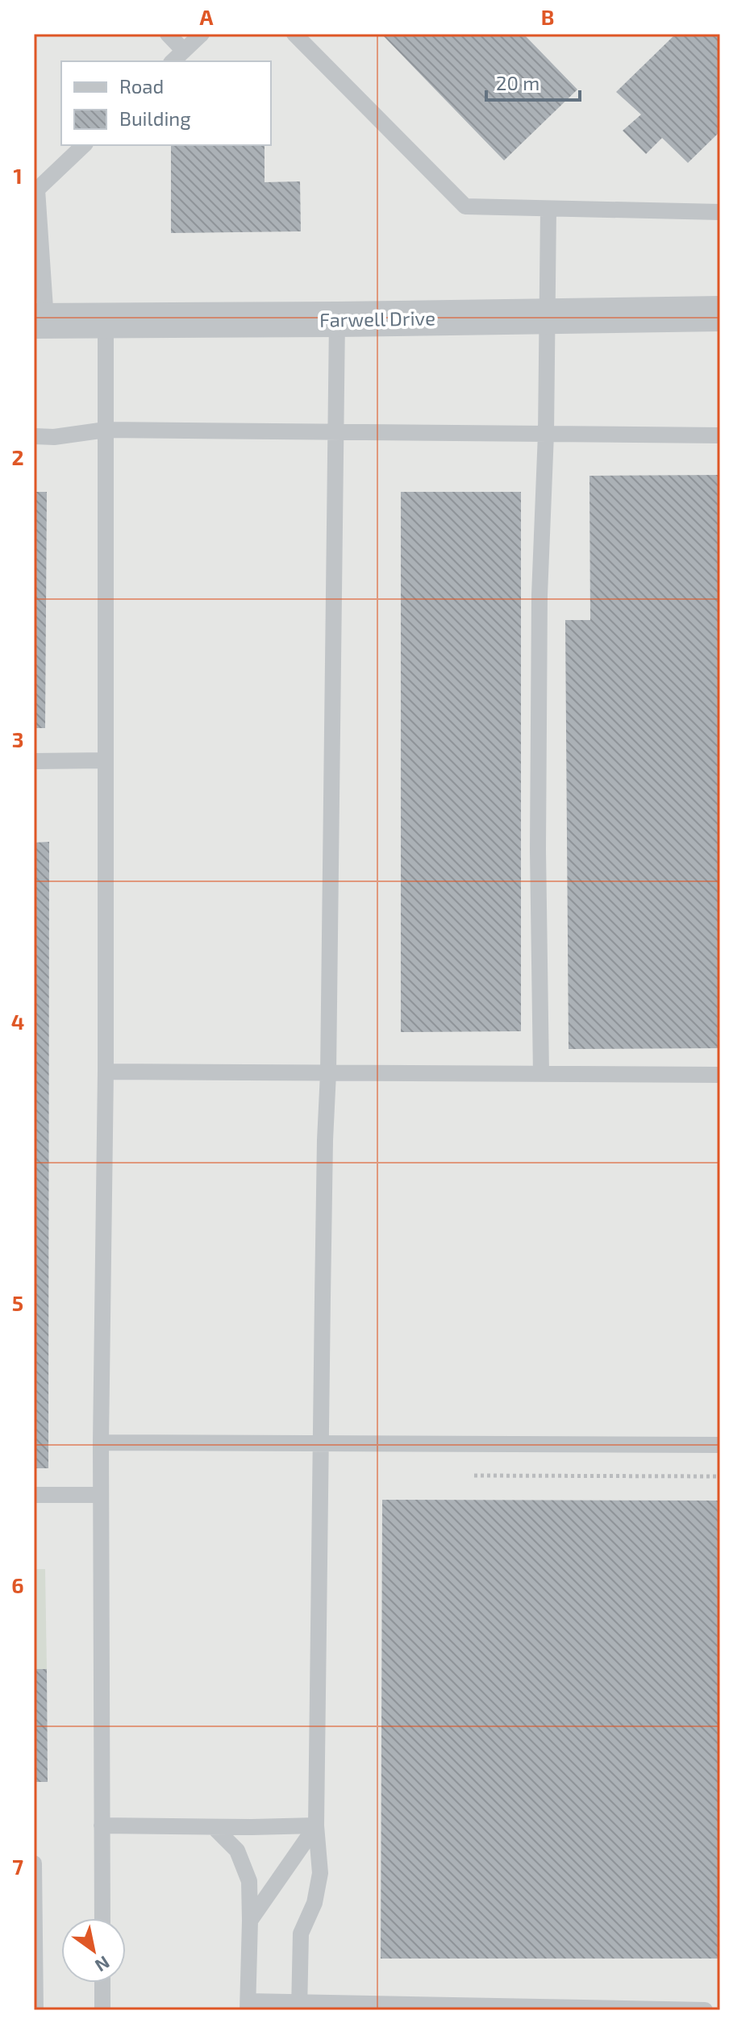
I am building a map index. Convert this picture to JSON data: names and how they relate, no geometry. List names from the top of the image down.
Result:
{
  "streets": {
    "street": ["Farwell Drive"]
  },
  "legend": ["Road", "Building"],
  "scale_bar": "20 m",
  "north": "bottom right",
  "grid": {
    "columns": ["A", "B"],
    "rows": [
      "1",
      "2",
      "3",
      "4",
      "5",
      "6",
      "7"
    ]
  }
}
